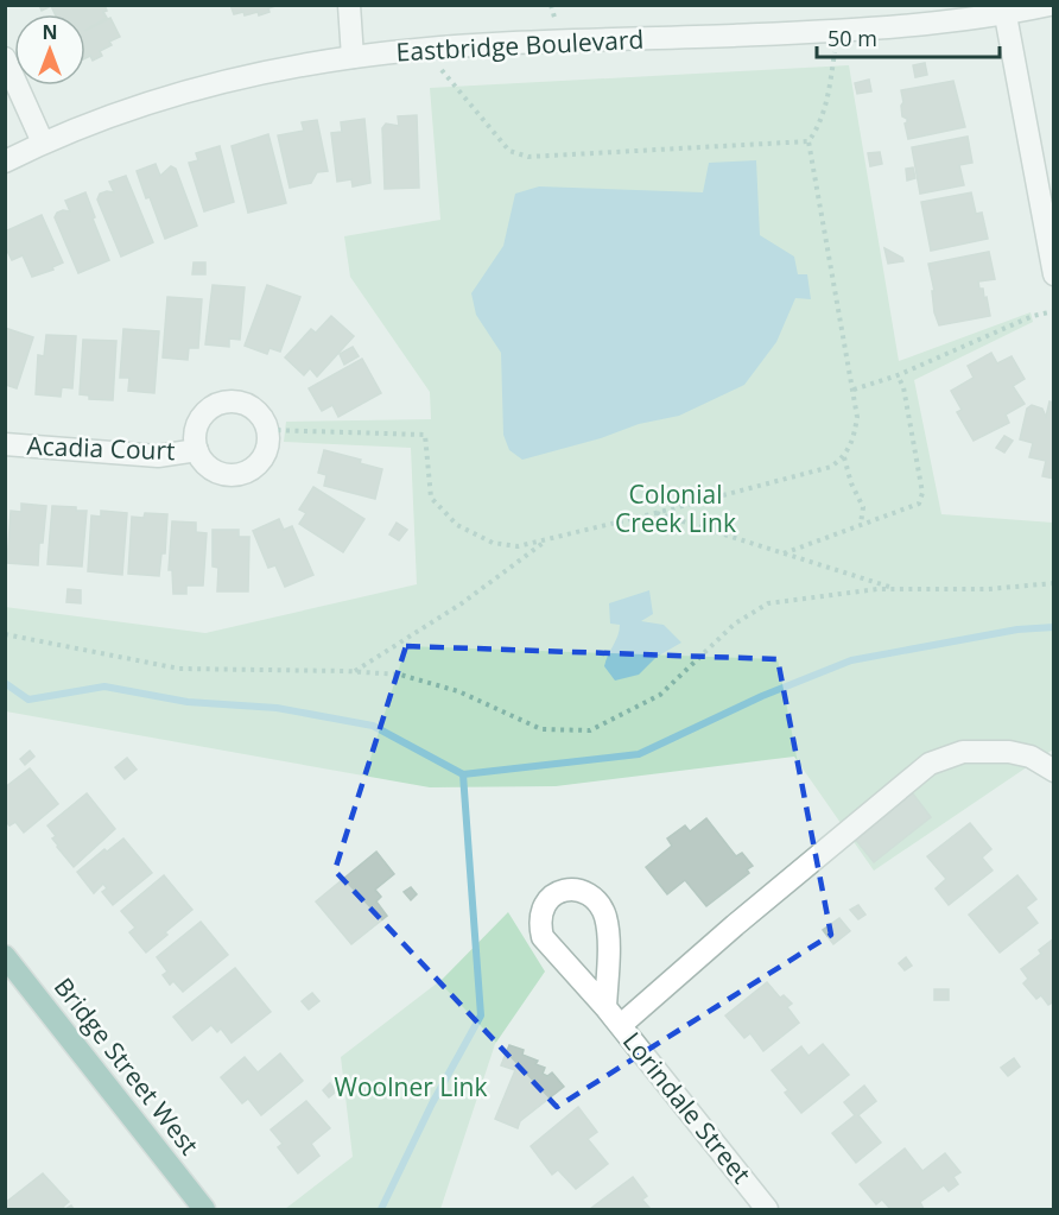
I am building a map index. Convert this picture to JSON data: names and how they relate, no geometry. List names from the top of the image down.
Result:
{
  "streets": {
    "main road": ["Bridge Street West"],
    "street": ["Eastbridge Boulevard", "Acadia Court", "Lorindale Street"]
  },
  "parks": ["Colonial Creek Link", "Woolner Link"],
  "scale_bar": "50 m",
  "north": "top"
}
